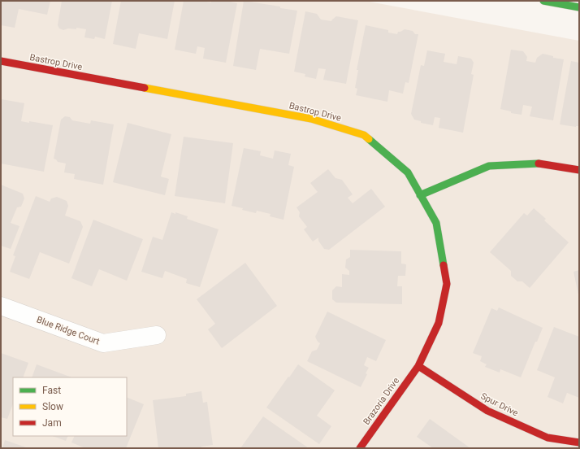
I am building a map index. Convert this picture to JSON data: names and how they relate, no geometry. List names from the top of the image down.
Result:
{
  "streets": {
    "street": [
      "Bastrop Drive",
      "Blue Ridge Court",
      "Brazoria Drive",
      "Spur Drive"
    ]
  },
  "crossings": [
    ["Bastrop Drive", "Brazoria Drive"],
    ["Bastrop Drive", "Spur Drive"],
    ["Brazoria Drive", "Spur Drive"]
  ],
  "legend": ["Fast", "Slow", "Jam"]
}
